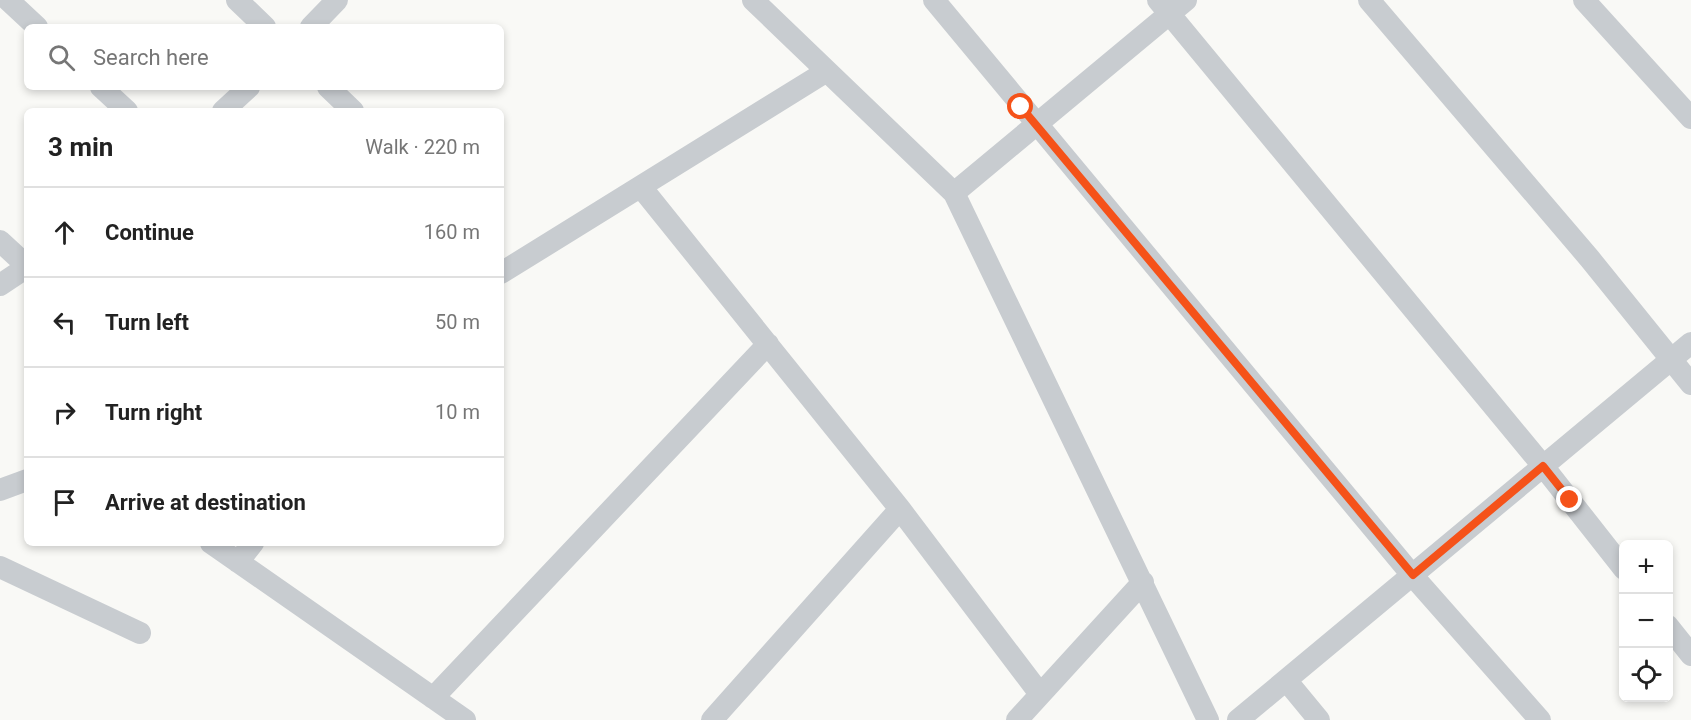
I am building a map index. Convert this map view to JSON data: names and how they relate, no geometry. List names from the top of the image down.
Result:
{
  "page": {
    "search": "Search here",
    "heading": ["3 min", "Walk · 220 m"],
    "list": [
      ["Continue", "160 m"],
      ["Turn left", "50 m"],
      ["Turn right", "10 m"],
      "Arrive at destination"
    ],
    "map_buttons": ["+", "−"]
  }
}
